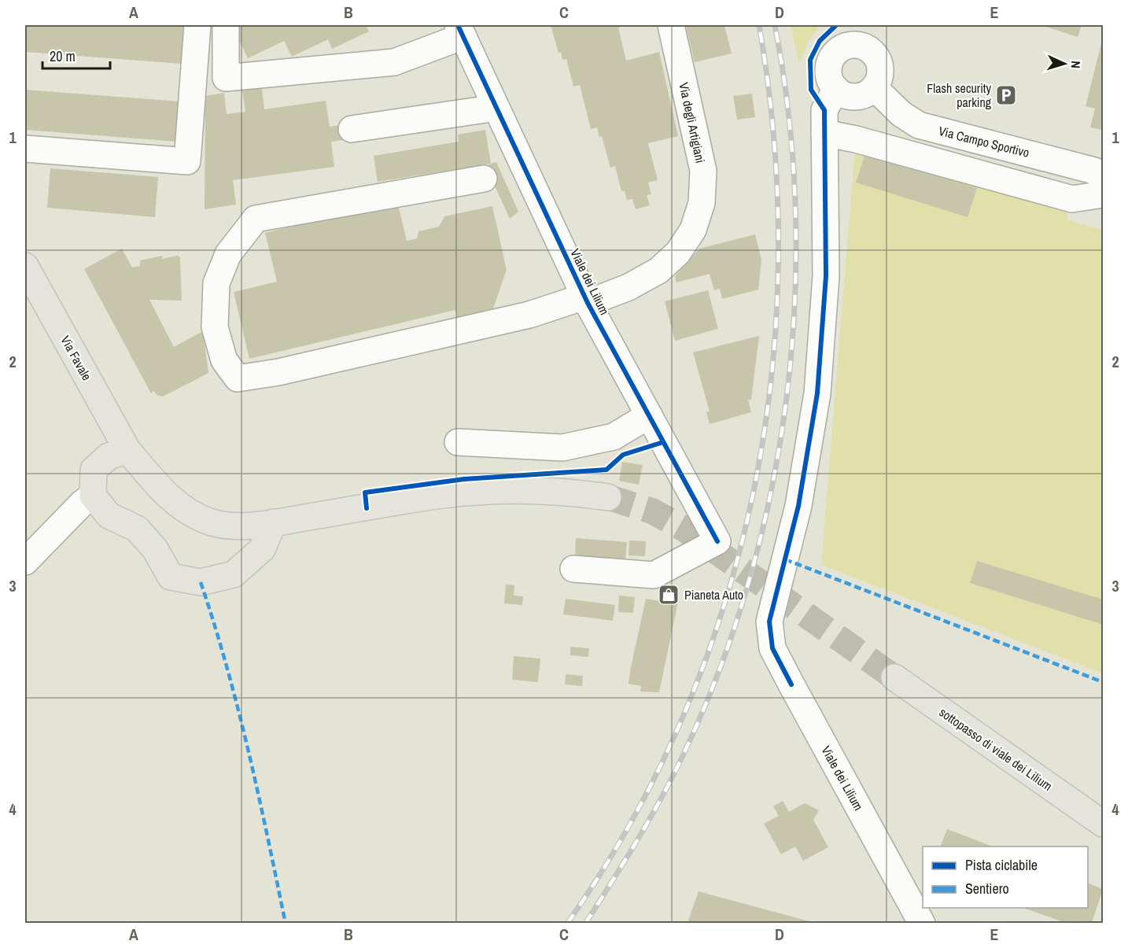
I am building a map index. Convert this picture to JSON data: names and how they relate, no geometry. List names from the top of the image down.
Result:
{
  "streets": {
    "main road": ["Via Favale", "sottopasso di viale dei Lilium"],
    "street": ["Via degli Artigiani", "Via Campo Sportivo", "Viale dei Lilium"]
  },
  "crossings": [
    ["Via degli Artigiani", "Viale dei Lilium"]
  ],
  "places": {
    "parking": ["Flash security parking"],
    "shop": ["Pianeta Auto"]
  },
  "legend": ["Pista ciclabile", "Sentiero"],
  "scale_bar": "20 m",
  "north": "right",
  "grid": {
    "columns": [
      "A",
      "B",
      "C",
      "D",
      "E"
    ],
    "rows": [
      "1",
      "2",
      "3",
      "4"
    ]
  }
}
